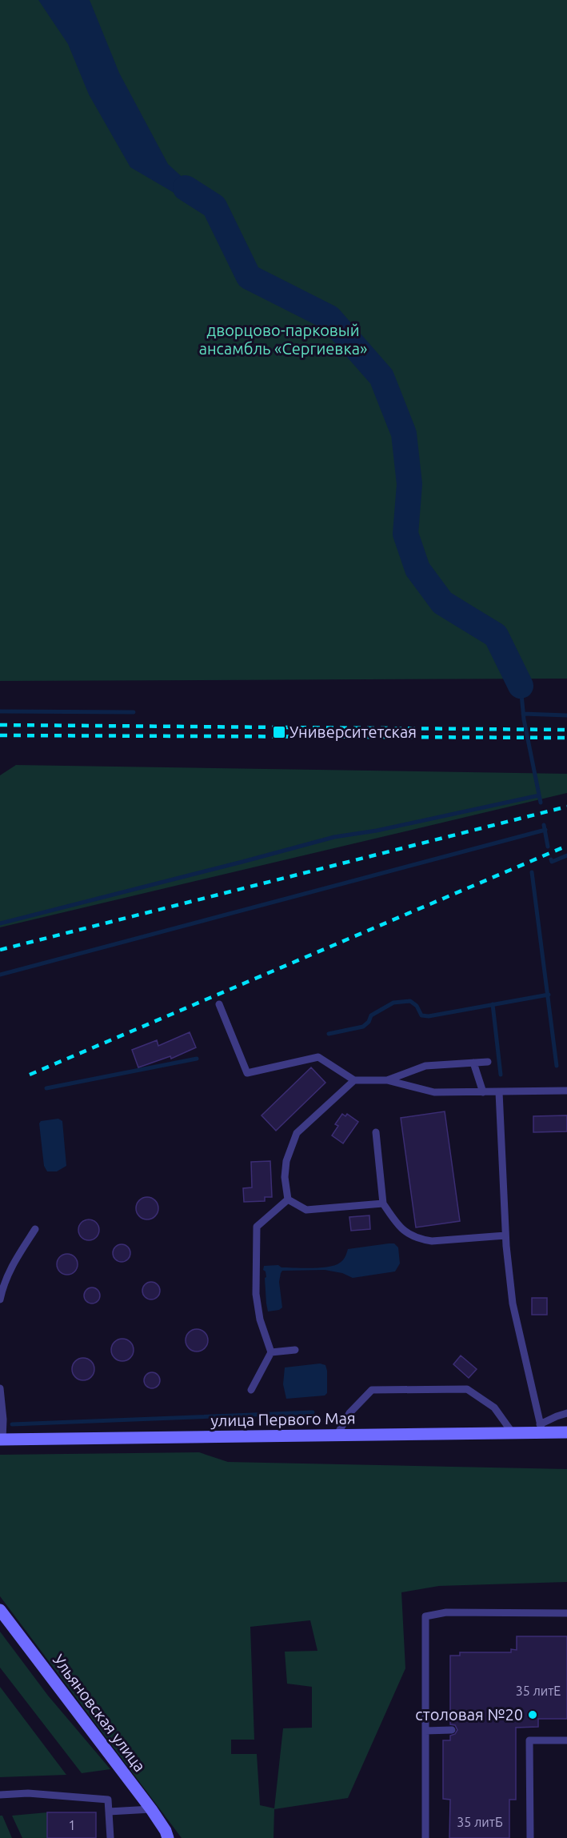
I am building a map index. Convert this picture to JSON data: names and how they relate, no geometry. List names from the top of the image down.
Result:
{
  "streets": {
    "street": ["улица Первого Мая", "Ульяновская улица"]
  },
  "parks": ["дворцово-парковый ансамбль «Сергиевка»"],
  "places": {
    "transit": ["Университетская"],
    "other": ["столовая №20"]
  },
  "house_numbers": ["35 литЕ", "35 литБ", "1"]
}
